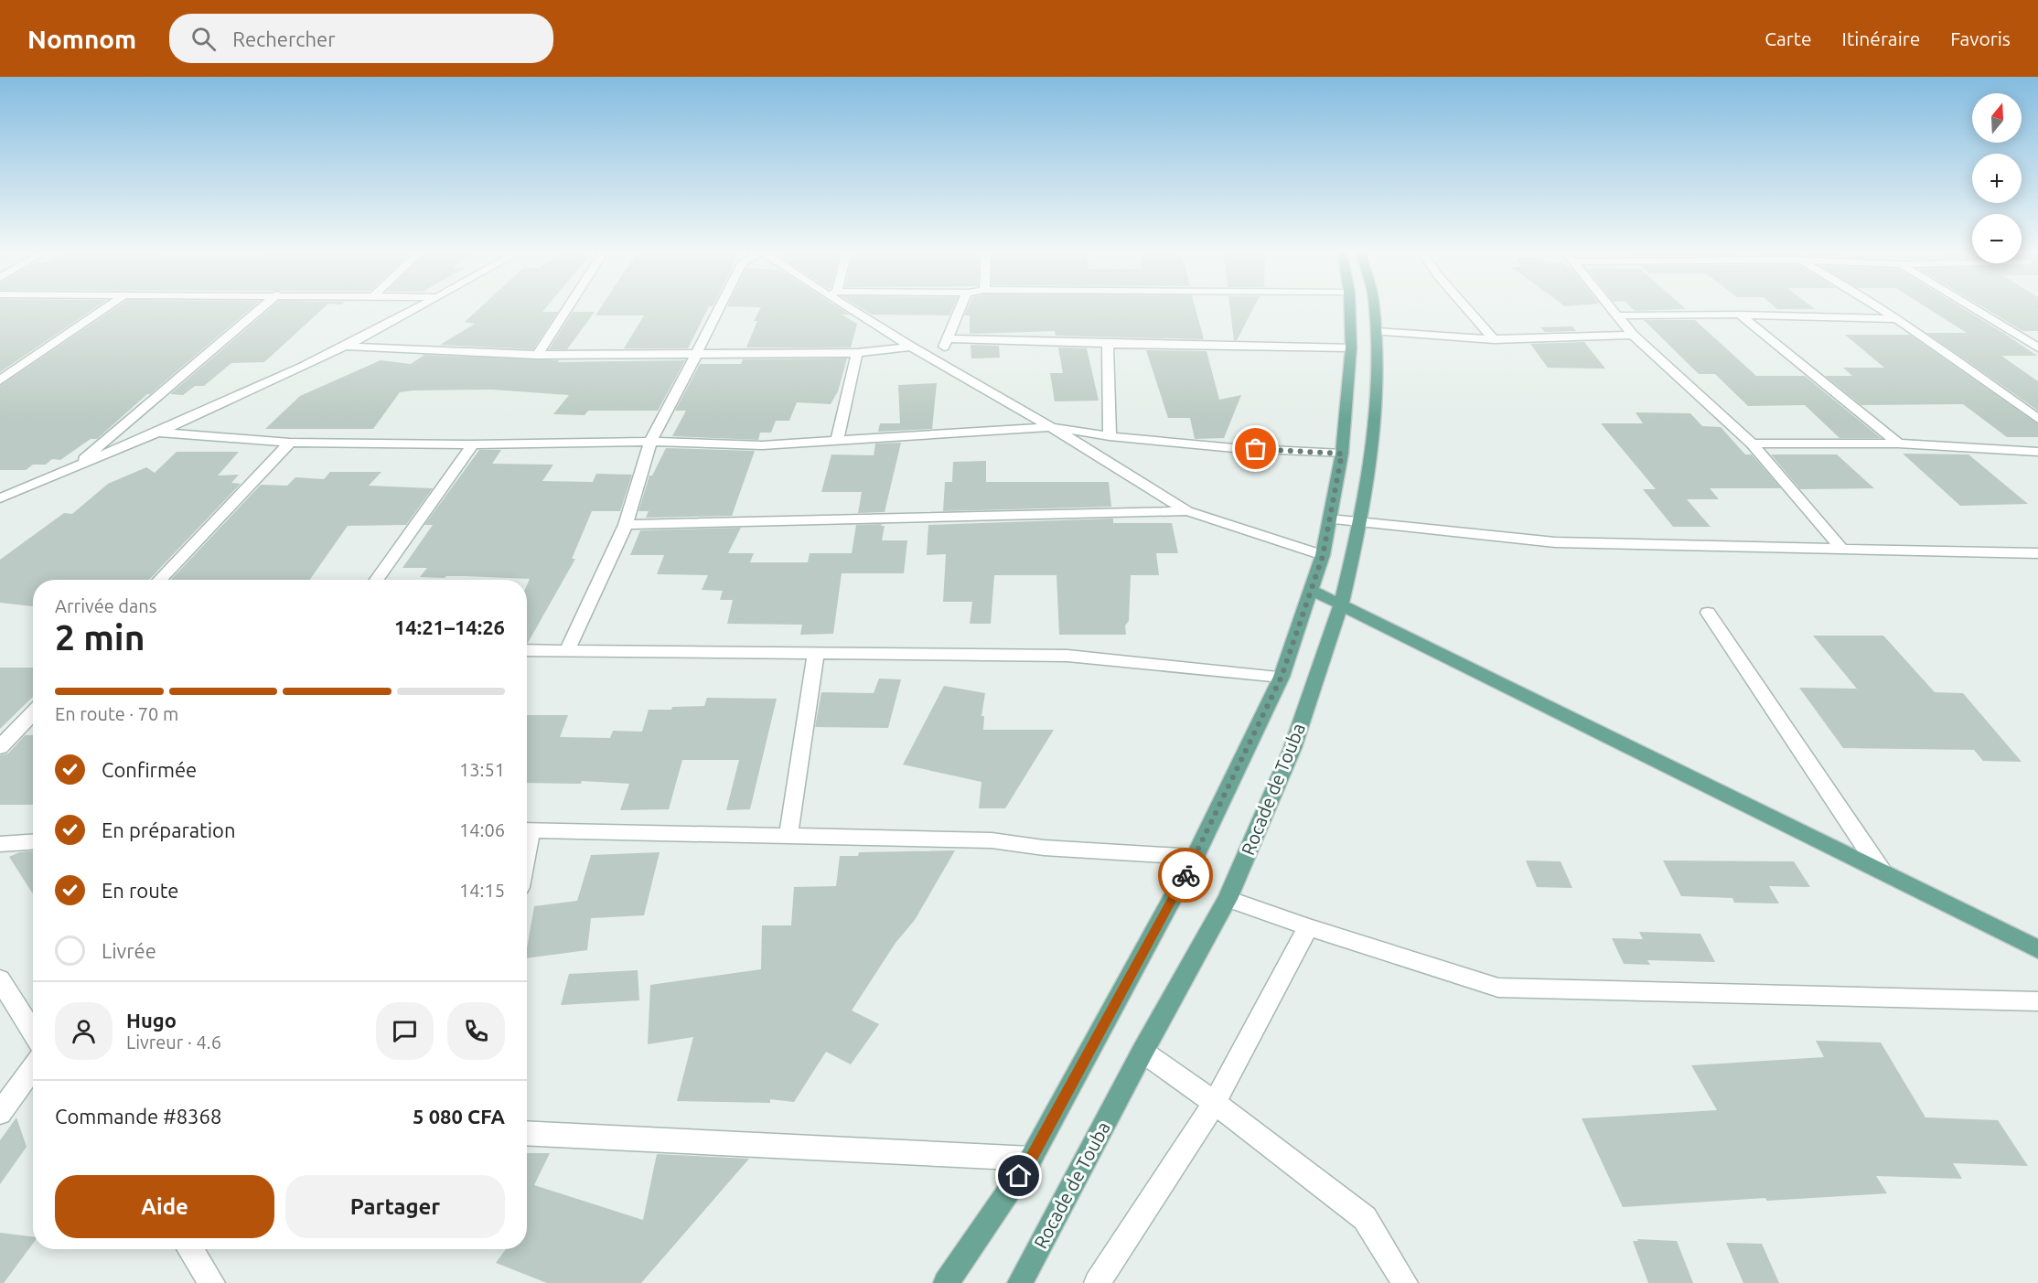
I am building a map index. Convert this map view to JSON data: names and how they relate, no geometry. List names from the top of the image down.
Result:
{
  "streets": {
    "main road": ["Rocade de Touba"]
  },
  "north": "top",
  "page": {
    "header": "Nomnom",
    "search": "Rechercher",
    "nav": ["Carte", "Itinéraire", "Favoris"],
    "map_buttons": ["+", "−"],
    "heading": ["2 min", "Arrivée dans", "14:21–14:26"],
    "panel": [
      "Hugo",
      "Livreur · 4.6",
      "Commande #8368",
      "5 080 CFA"
    ],
    "bar": "En route · 70 m",
    "list": [
      ["Confirmée", "13:51"],
      ["En préparation", "14:06"],
      ["En route", "14:15"],
      "Livrée"
    ],
    "buttons": ["Aide", "Partager"]
  }
}
